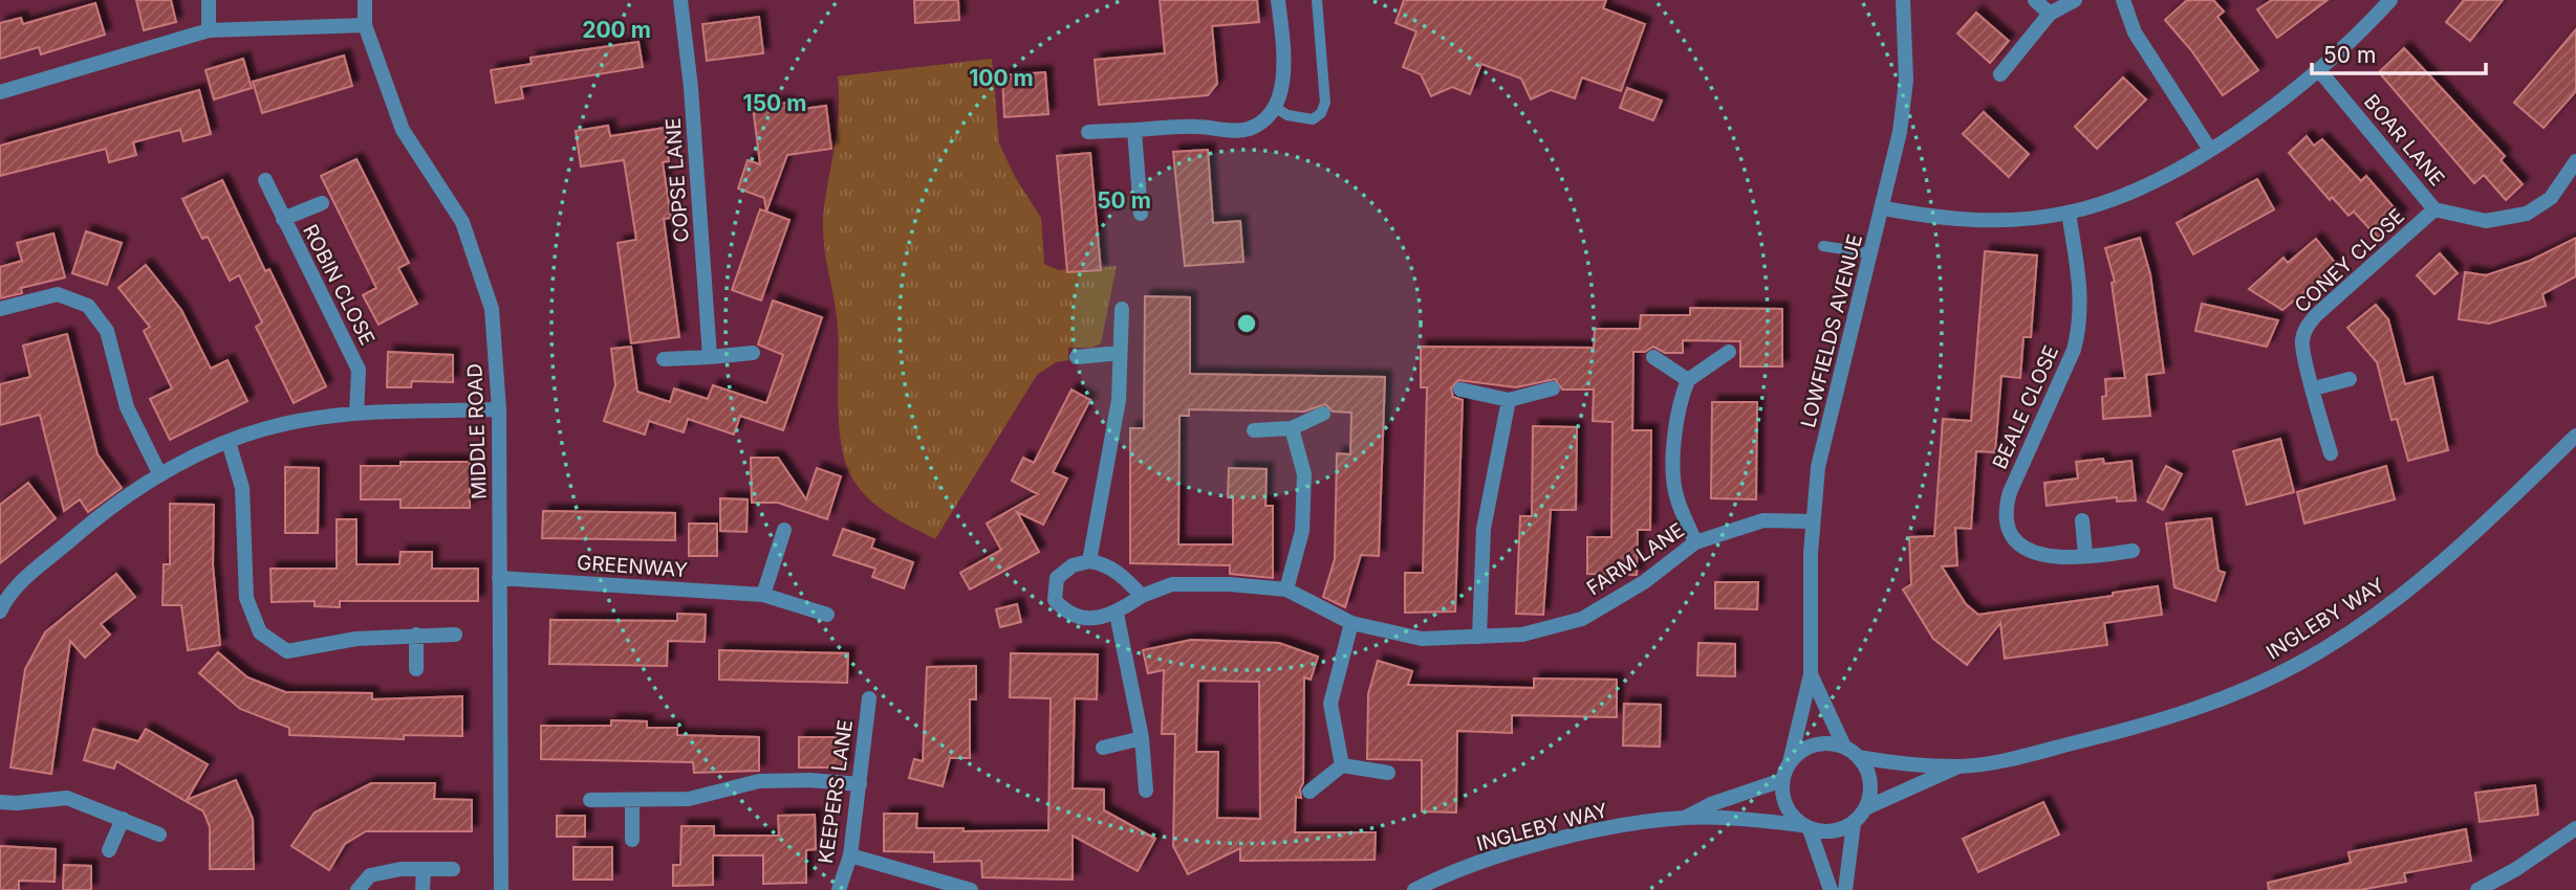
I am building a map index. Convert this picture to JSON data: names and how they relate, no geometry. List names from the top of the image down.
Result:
{
  "streets": {
    "street": [
      "BOAR LANE",
      "COPSE LANE",
      "CONEY CLOSE",
      "ROBIN CLOSE",
      "LOWFIELDS AVENUE",
      "BEALE CLOSE",
      "MIDDLE ROAD",
      "FARM LANE",
      "GREENWAY",
      "INGLEBY WAY",
      "KEEPERS LANE"
    ]
  },
  "crossings": [
    ["BOAR LANE", "CONEY CLOSE"],
    ["LOWFIELDS AVENUE", "FARM LANE"],
    ["LOWFIELDS AVENUE", "INGLEBY WAY"],
    ["MIDDLE ROAD", "GREENWAY"]
  ],
  "scale_bar": "50 m",
  "rings": [
    "200 m",
    "100 m",
    "150 m",
    "50 m"
  ]
}
